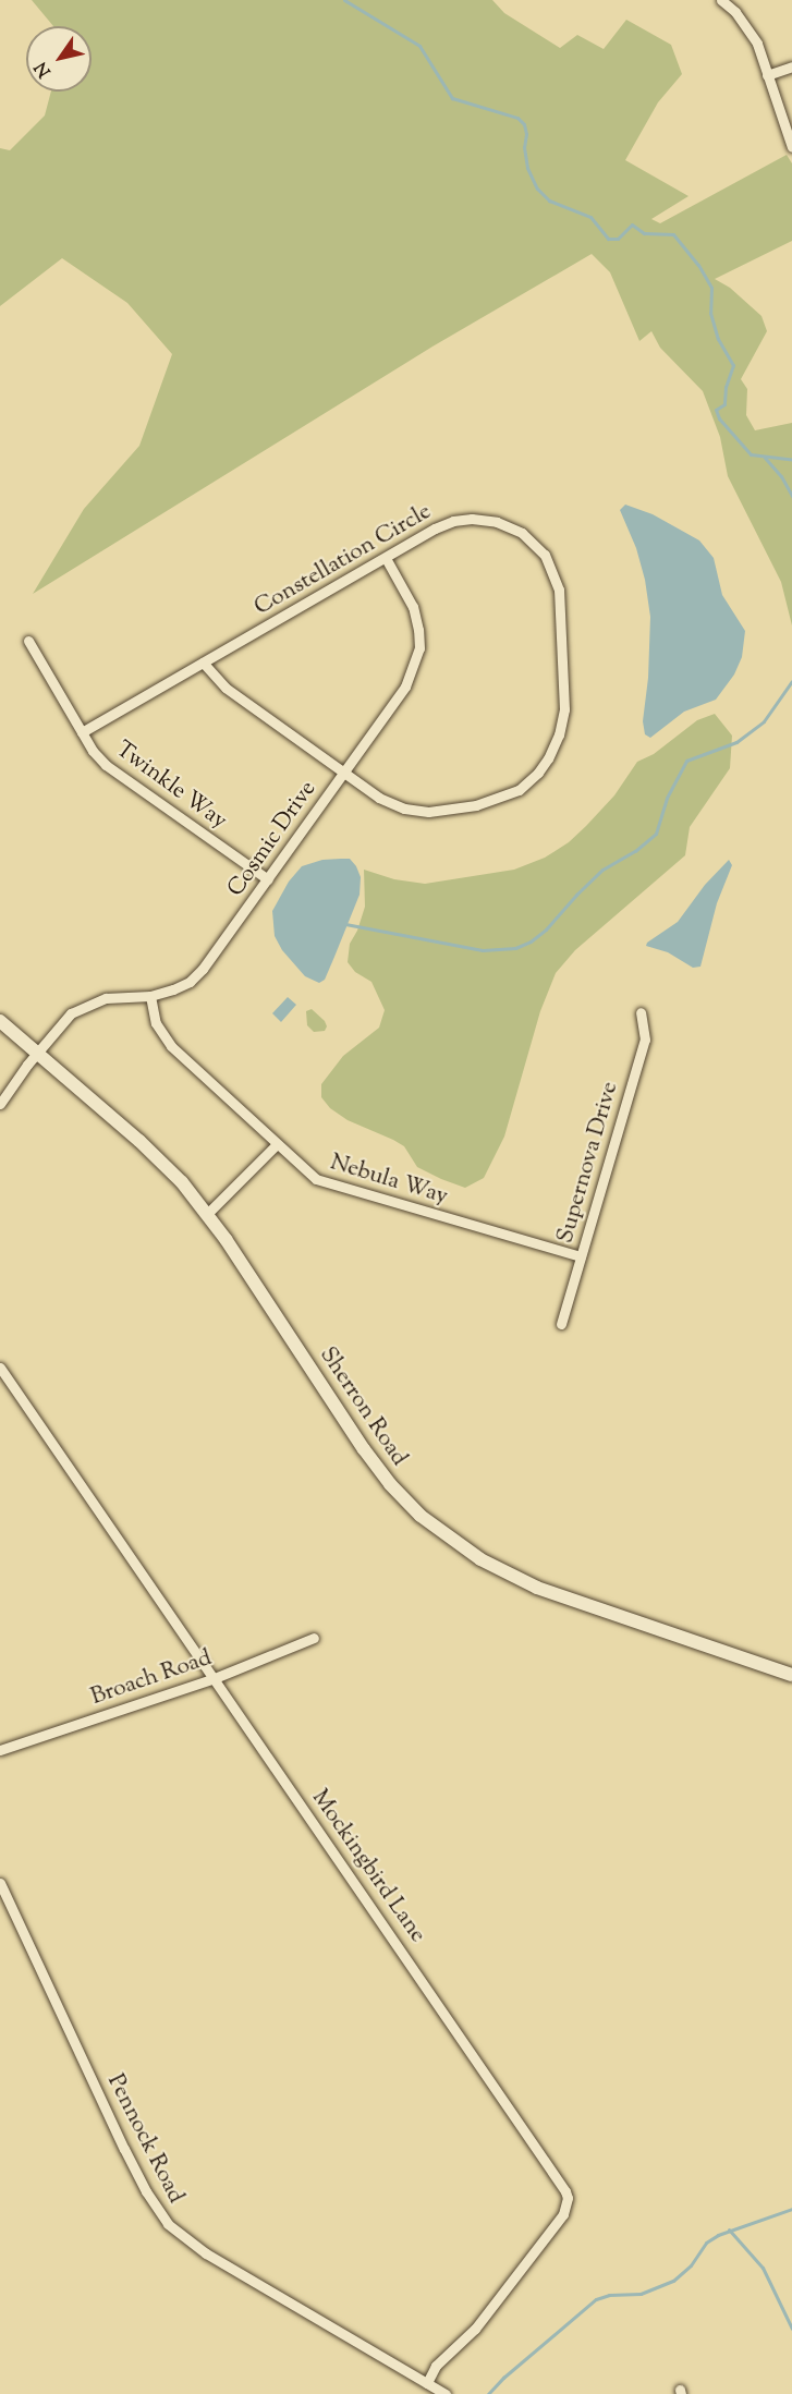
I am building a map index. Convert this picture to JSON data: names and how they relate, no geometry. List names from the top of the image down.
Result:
{
  "streets": {
    "main road": ["Sherron Road"],
    "street": [
      "Constellation Circle",
      "Twinkle Way",
      "Cosmic Drive",
      "Supernova Drive",
      "Nebula Way",
      "Broach Road",
      "Mockingbird Lane",
      "Pennock Road"
    ]
  },
  "crossings": [
    ["Constellation Circle", "Twinkle Way"],
    ["Constellation Circle", "Cosmic Drive"],
    ["Twinkle Way", "Cosmic Drive"],
    ["Cosmic Drive", "Nebula Way"],
    ["Cosmic Drive", "Sherron Road"],
    ["Supernova Drive", "Nebula Way"],
    ["Broach Road", "Mockingbird Lane"],
    ["Mockingbird Lane", "Pennock Road"]
  ],
  "north": "bottom left"
}
